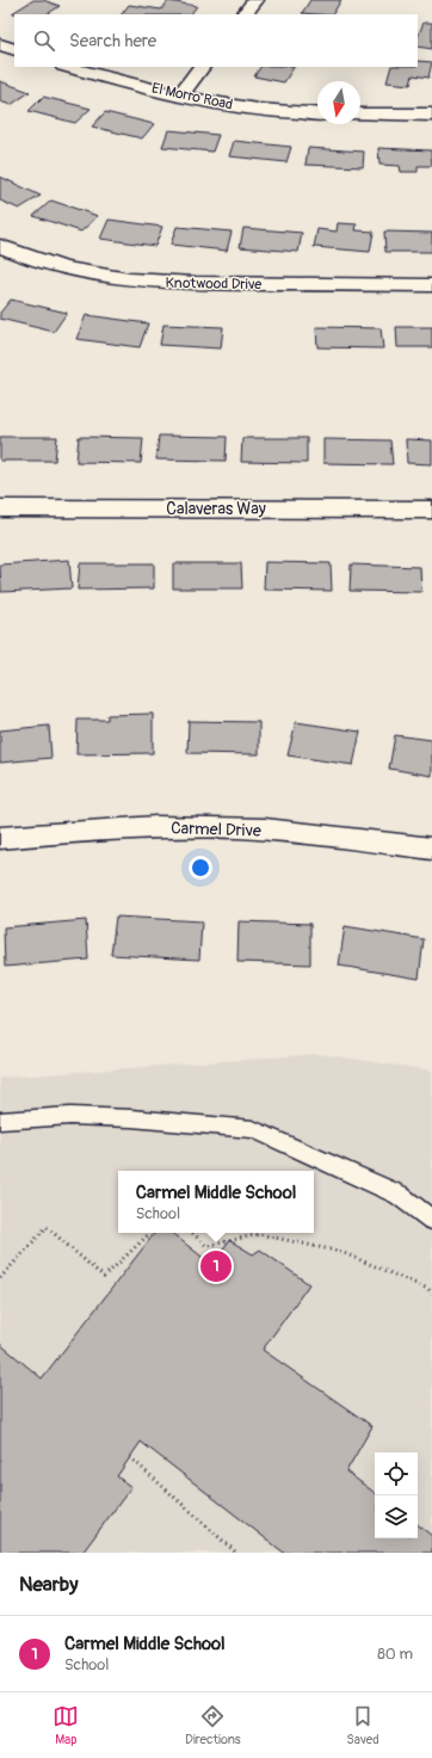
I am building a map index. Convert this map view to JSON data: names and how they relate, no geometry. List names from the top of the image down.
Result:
{
  "streets": {
    "street": [
      "El Morro Road",
      "Knotwood Drive",
      "Calaveras Way",
      "Carmel Drive"
    ]
  },
  "north": "bottom",
  "page": {
    "search": "Search here",
    "popup": ["Carmel Middle School", "School"],
    "pins": "1",
    "heading": "Nearby",
    "list": [
      {
        "mark": "1",
        "name": "Carmel Middle School",
        "note": "School",
        "value": "80 m"
      }
    ],
    "nav": ["Map", "Directions", "Saved"]
  }
}
